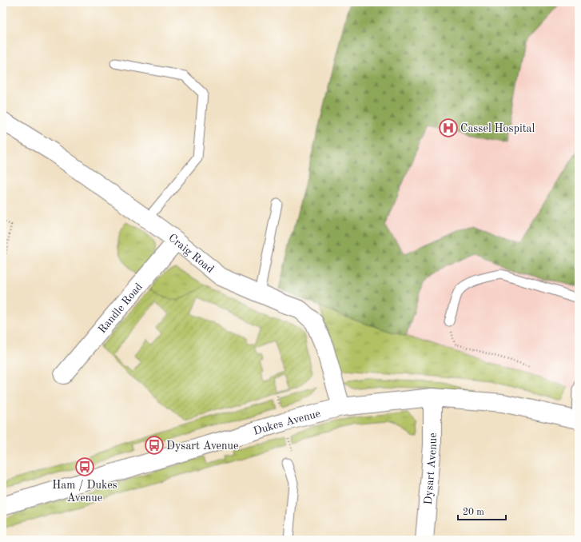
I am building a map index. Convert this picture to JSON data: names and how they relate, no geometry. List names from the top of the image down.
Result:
{
  "streets": {
    "street": [
      "Craig Road",
      "Randle Road",
      "Dukes Avenue",
      "Dysart Avenue"
    ]
  },
  "crossings": [
    ["Craig Road", "Randle Road"],
    ["Craig Road", "Dukes Avenue"],
    ["Dukes Avenue", "Dysart Avenue"]
  ],
  "places": {
    "hospital": ["Cassel Hospital"],
    "bus stop": ["Dysart Avenue", "Ham / Dukes Avenue"]
  },
  "scale_bar": "20 m"
}
